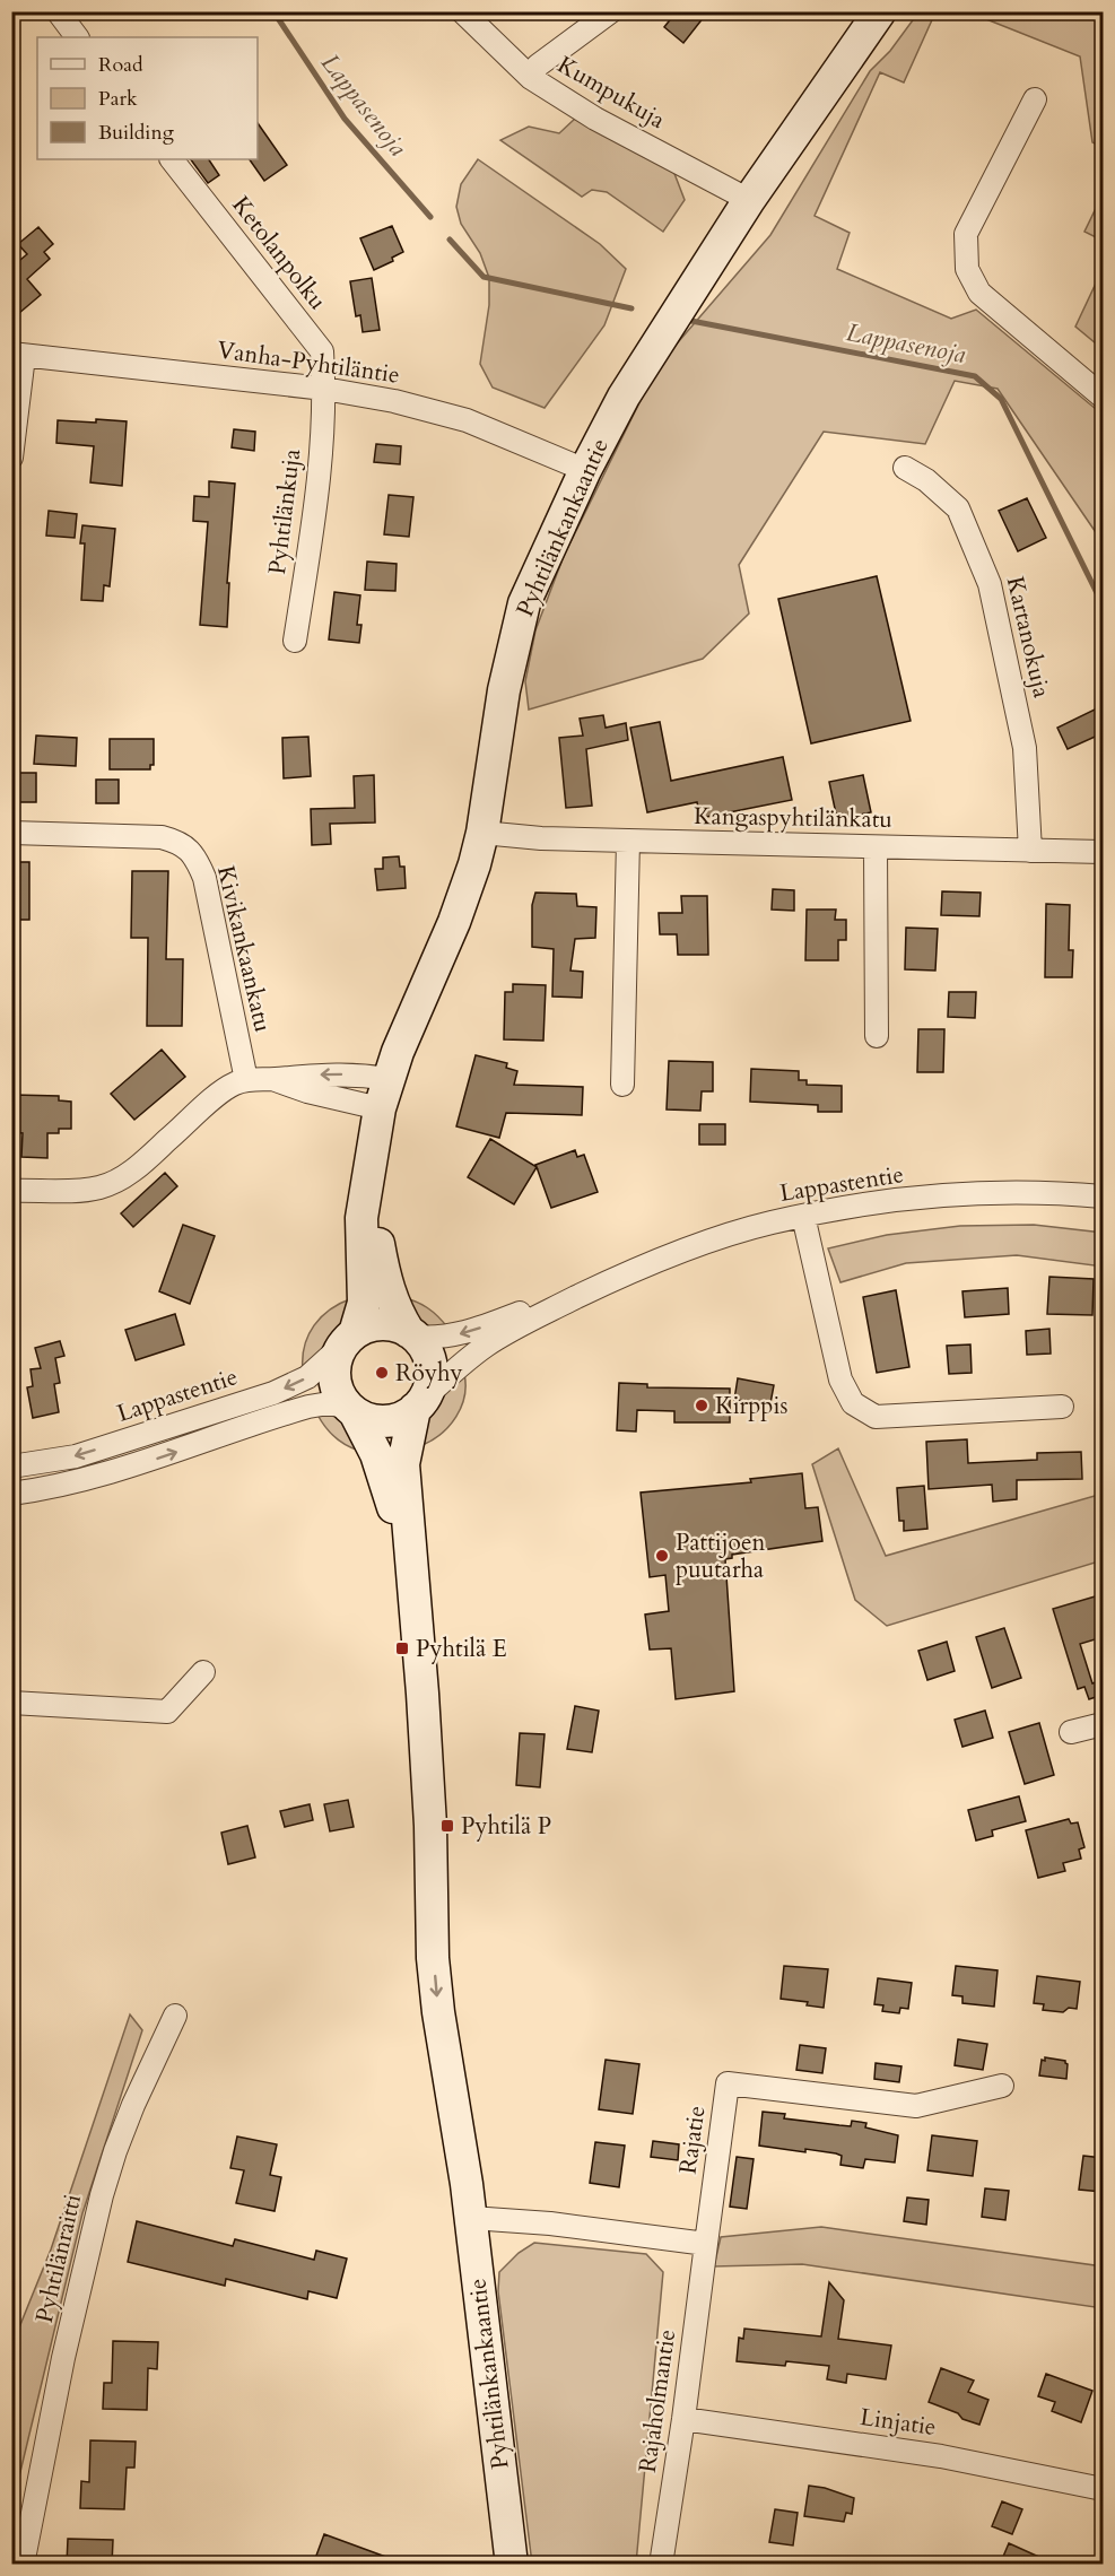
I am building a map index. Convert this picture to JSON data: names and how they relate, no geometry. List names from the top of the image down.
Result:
{
  "streets": {
    "street": [
      "Kumpukuja",
      "Ketolanpolku",
      "Vanha-Pyhtiläntie",
      "Pyhtilänkuja",
      "Pyhtilänkankaantie",
      "Kartanokuja",
      "Kangaspyhtilänkatu",
      "Kivikankaankatu",
      "Lappastentie",
      "Rajatie",
      "Pyhtilänraitti",
      "Rajaholmantie",
      "Linjatie"
    ]
  },
  "crossings": [
    ["Kumpukuja", "Pyhtilänkankaantie"],
    ["Ketolanpolku", "Vanha-Pyhtiläntie"],
    ["Ketolanpolku", "Pyhtilänkuja"],
    ["Vanha-Pyhtiläntie", "Pyhtilänkuja"],
    ["Vanha-Pyhtiläntie", "Pyhtilänkankaantie"],
    ["Pyhtilänkankaantie", "Kangaspyhtilänkatu"],
    ["Pyhtilänkankaantie", "Lappastentie"],
    ["Kartanokuja", "Kangaspyhtilänkatu"],
    ["Rajatie", "Rajaholmantie"],
    ["Rajaholmantie", "Linjatie"]
  ],
  "water": ["Lappasenoja"],
  "places": {
    "other": ["Röyhy", "Kirppis", "Pattijoen puutarha"],
    "transit": ["Pyhtilä E", "Pyhtilä P"]
  },
  "legend": ["Road", "Park", "Building"]
}
